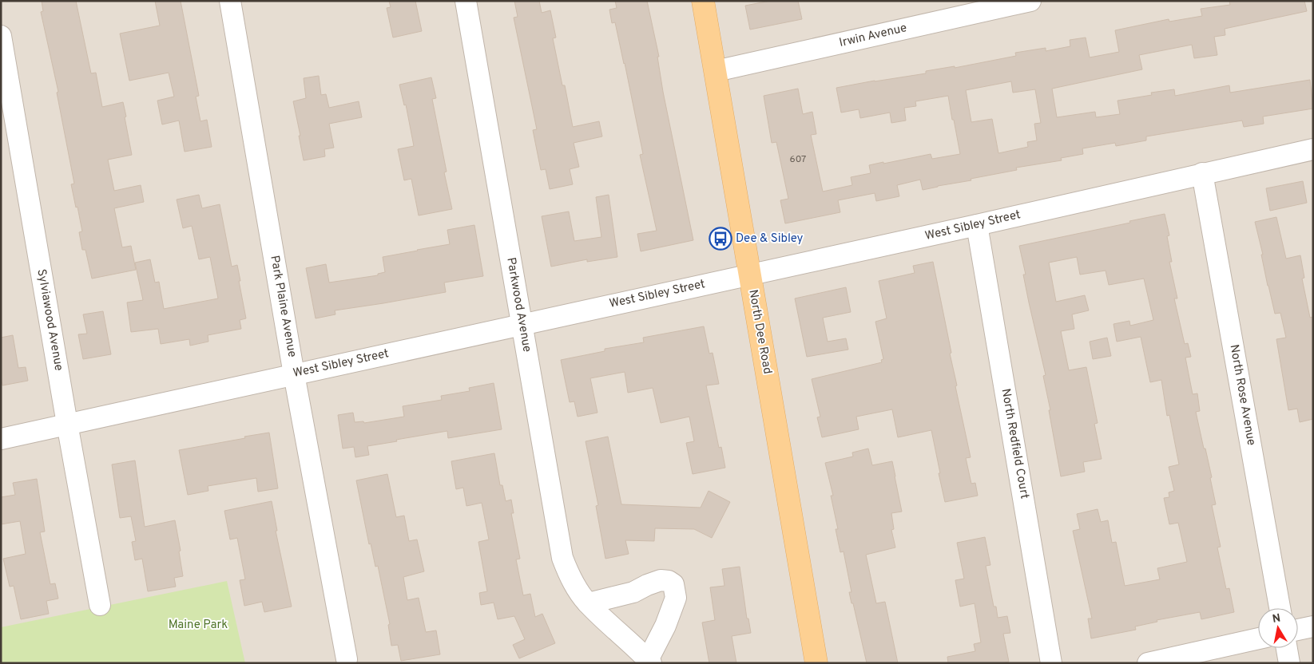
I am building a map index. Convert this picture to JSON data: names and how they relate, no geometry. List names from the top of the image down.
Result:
{
  "streets": {
    "main road": ["North Dee Road"],
    "street": [
      "Irwin Avenue",
      "West Sibley Street",
      "Parkwood Avenue",
      "Park Plaine Avenue",
      "Sylviawood Avenue",
      "North Rose Avenue",
      "North Redfield Court"
    ]
  },
  "crossings": [
    ["Irwin Avenue", "North Dee Road"],
    ["West Sibley Street", "Parkwood Avenue"],
    ["West Sibley Street", "Park Plaine Avenue"],
    ["West Sibley Street", "Sylviawood Avenue"],
    ["West Sibley Street", "North Dee Road"],
    ["West Sibley Street", "North Rose Avenue"],
    ["West Sibley Street", "North Redfield Court"]
  ],
  "parks": ["Maine Park"],
  "places": {
    "bus stop": ["Dee & Sibley"]
  },
  "house_numbers": ["607"],
  "north": "top"
}
